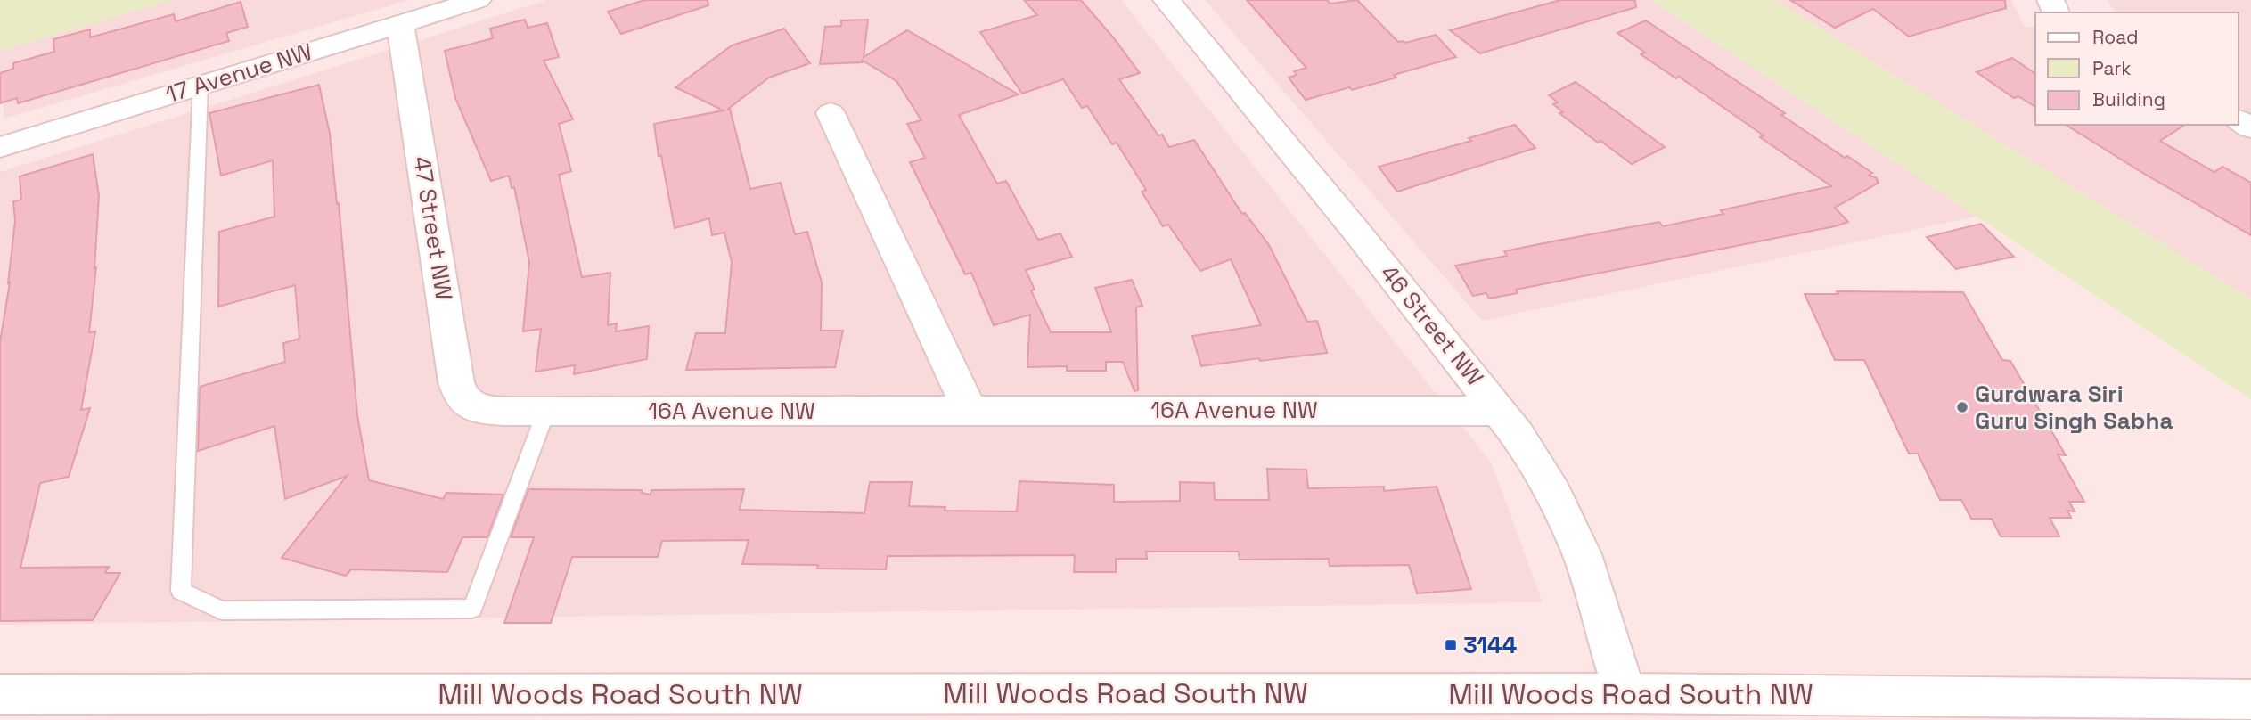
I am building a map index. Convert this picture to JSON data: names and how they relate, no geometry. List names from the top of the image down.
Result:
{
  "streets": {
    "street": [
      "17 Avenue NW",
      "47 Street NW",
      "46 Street NW",
      "16A Avenue NW",
      "Mill Woods Road South NW"
    ]
  },
  "crossings": [
    ["17 Avenue NW", "47 Street NW"],
    ["47 Street NW", "16A Avenue NW"],
    ["46 Street NW", "16A Avenue NW"],
    ["46 Street NW", "Mill Woods Road South NW"]
  ],
  "places": {
    "other": ["Gurdwara Siri Guru Singh Sabha"],
    "transit": ["3144"]
  },
  "legend": ["Road", "Park", "Building"]
}
